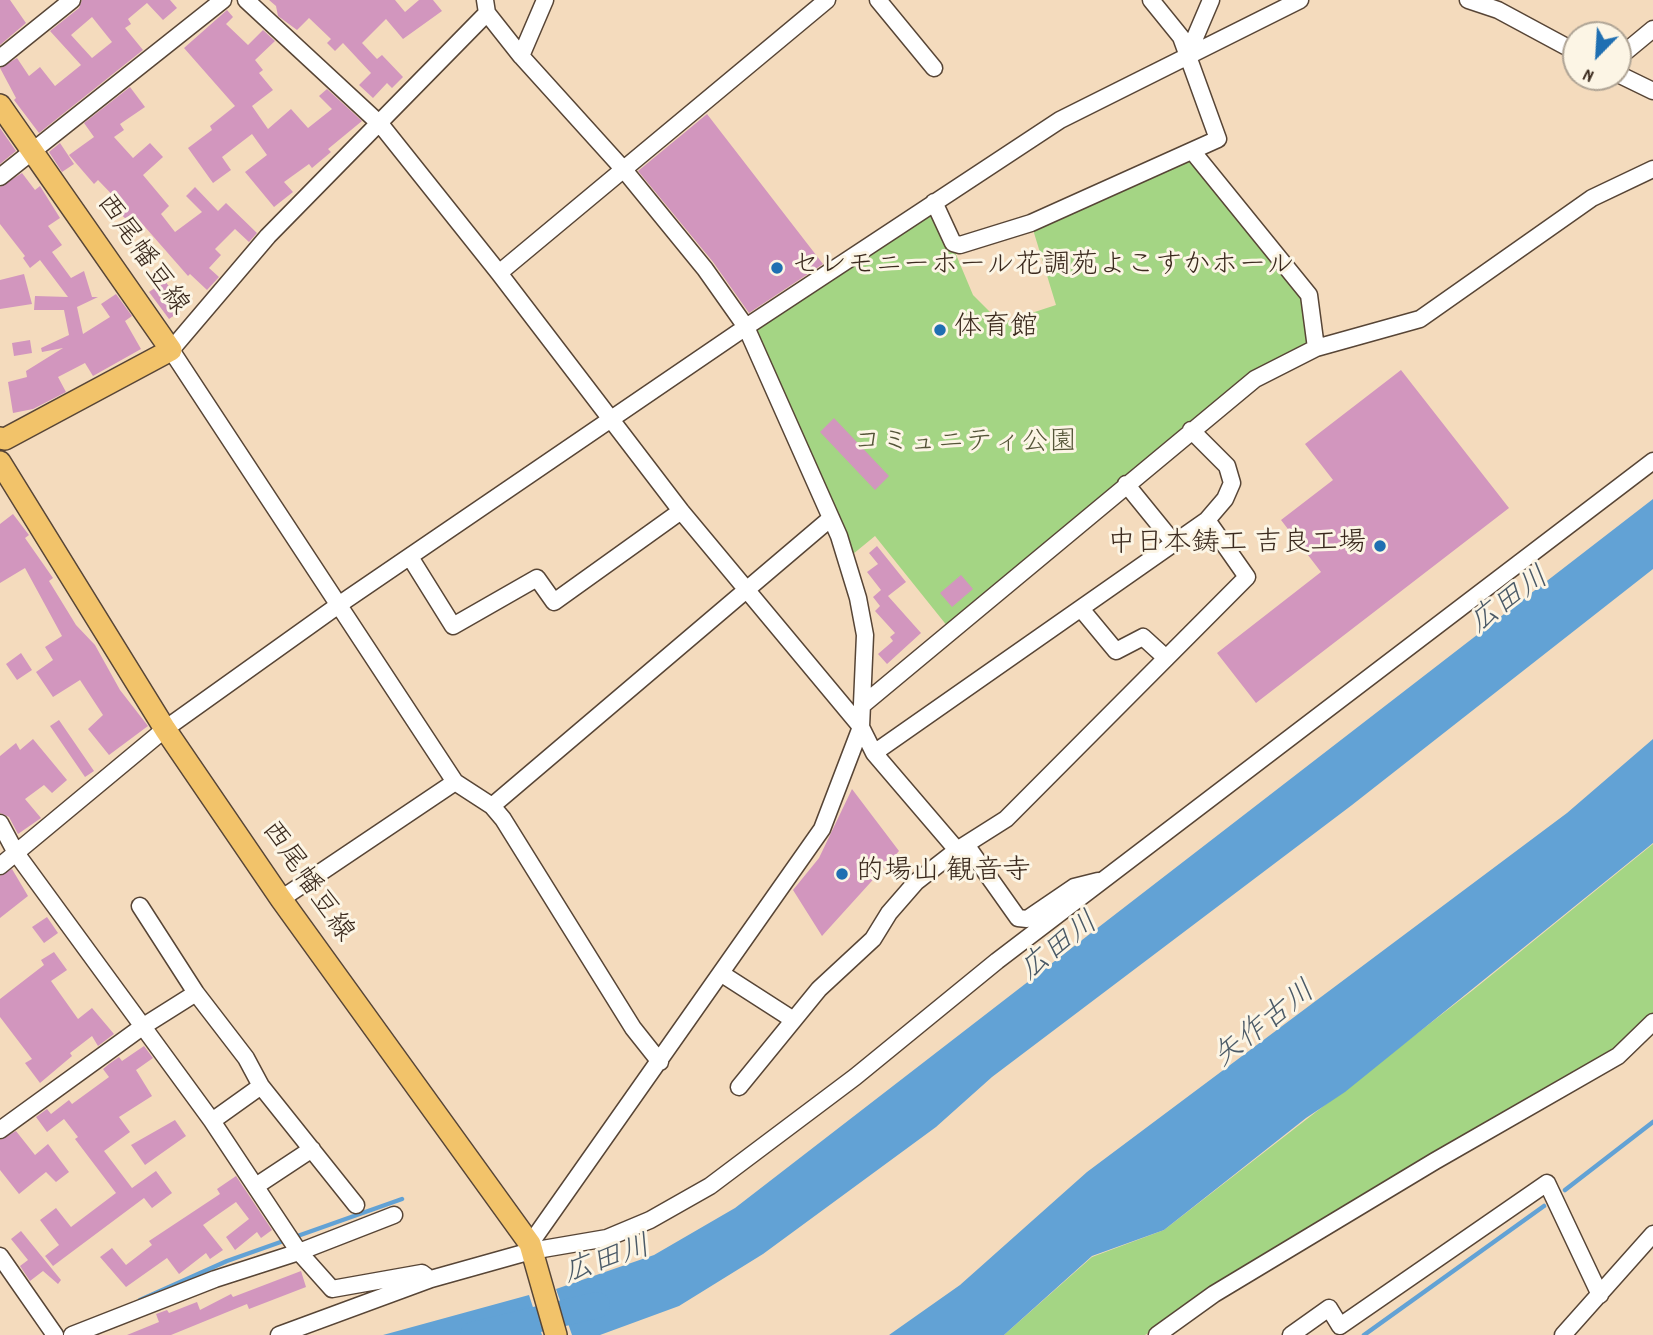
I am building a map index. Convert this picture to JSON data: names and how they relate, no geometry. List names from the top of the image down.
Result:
{
  "streets": {
    "main road": ["西尾幡豆線"]
  },
  "water": ["広田川", "矢作古川"],
  "parks": ["コミュニティ公園"],
  "places": [
    "セレモニーホール花調苑よこすかホール",
    "体育館",
    "中日本鋳工 吉良工場",
    "的場山 観音寺"
  ],
  "north": "bottom left"
}
